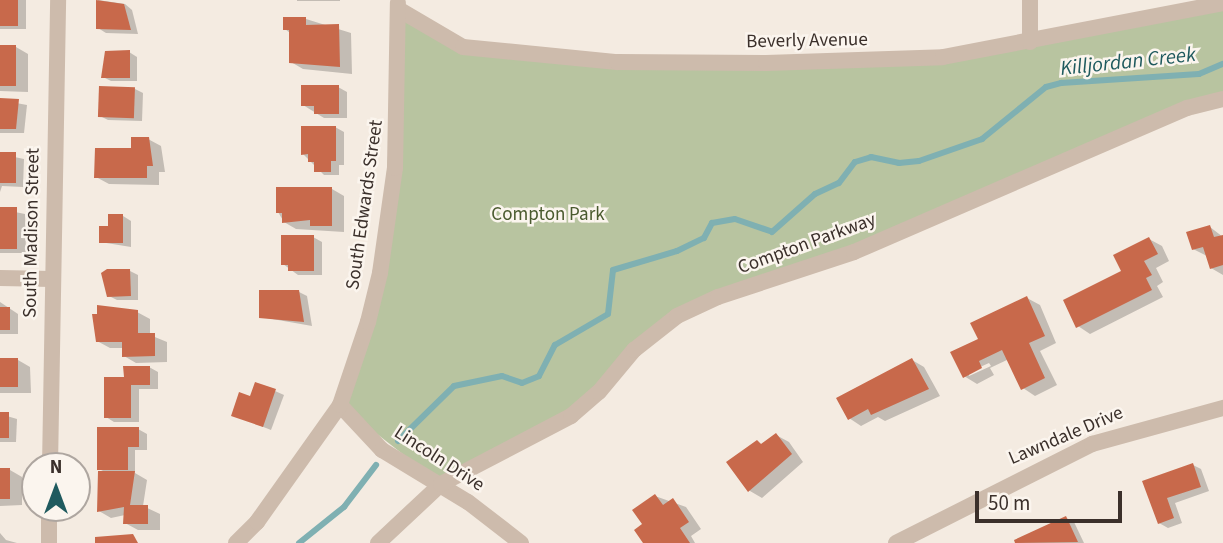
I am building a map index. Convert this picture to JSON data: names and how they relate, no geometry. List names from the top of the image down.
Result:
{
  "streets": {
    "street": [
      "Beverly Avenue",
      "South Edwards Street",
      "South Madison Street",
      "Compton Parkway",
      "Lawndale Drive",
      "Lincoln Drive"
    ]
  },
  "crossings": [
    ["Beverly Avenue", "South Edwards Street"],
    ["South Edwards Street", "Lincoln Drive"],
    ["Compton Parkway", "Lincoln Drive"]
  ],
  "water": ["Killjordan Creek"],
  "parks": ["Compton Park"],
  "scale_bar": "50 m",
  "north": "top"
}
